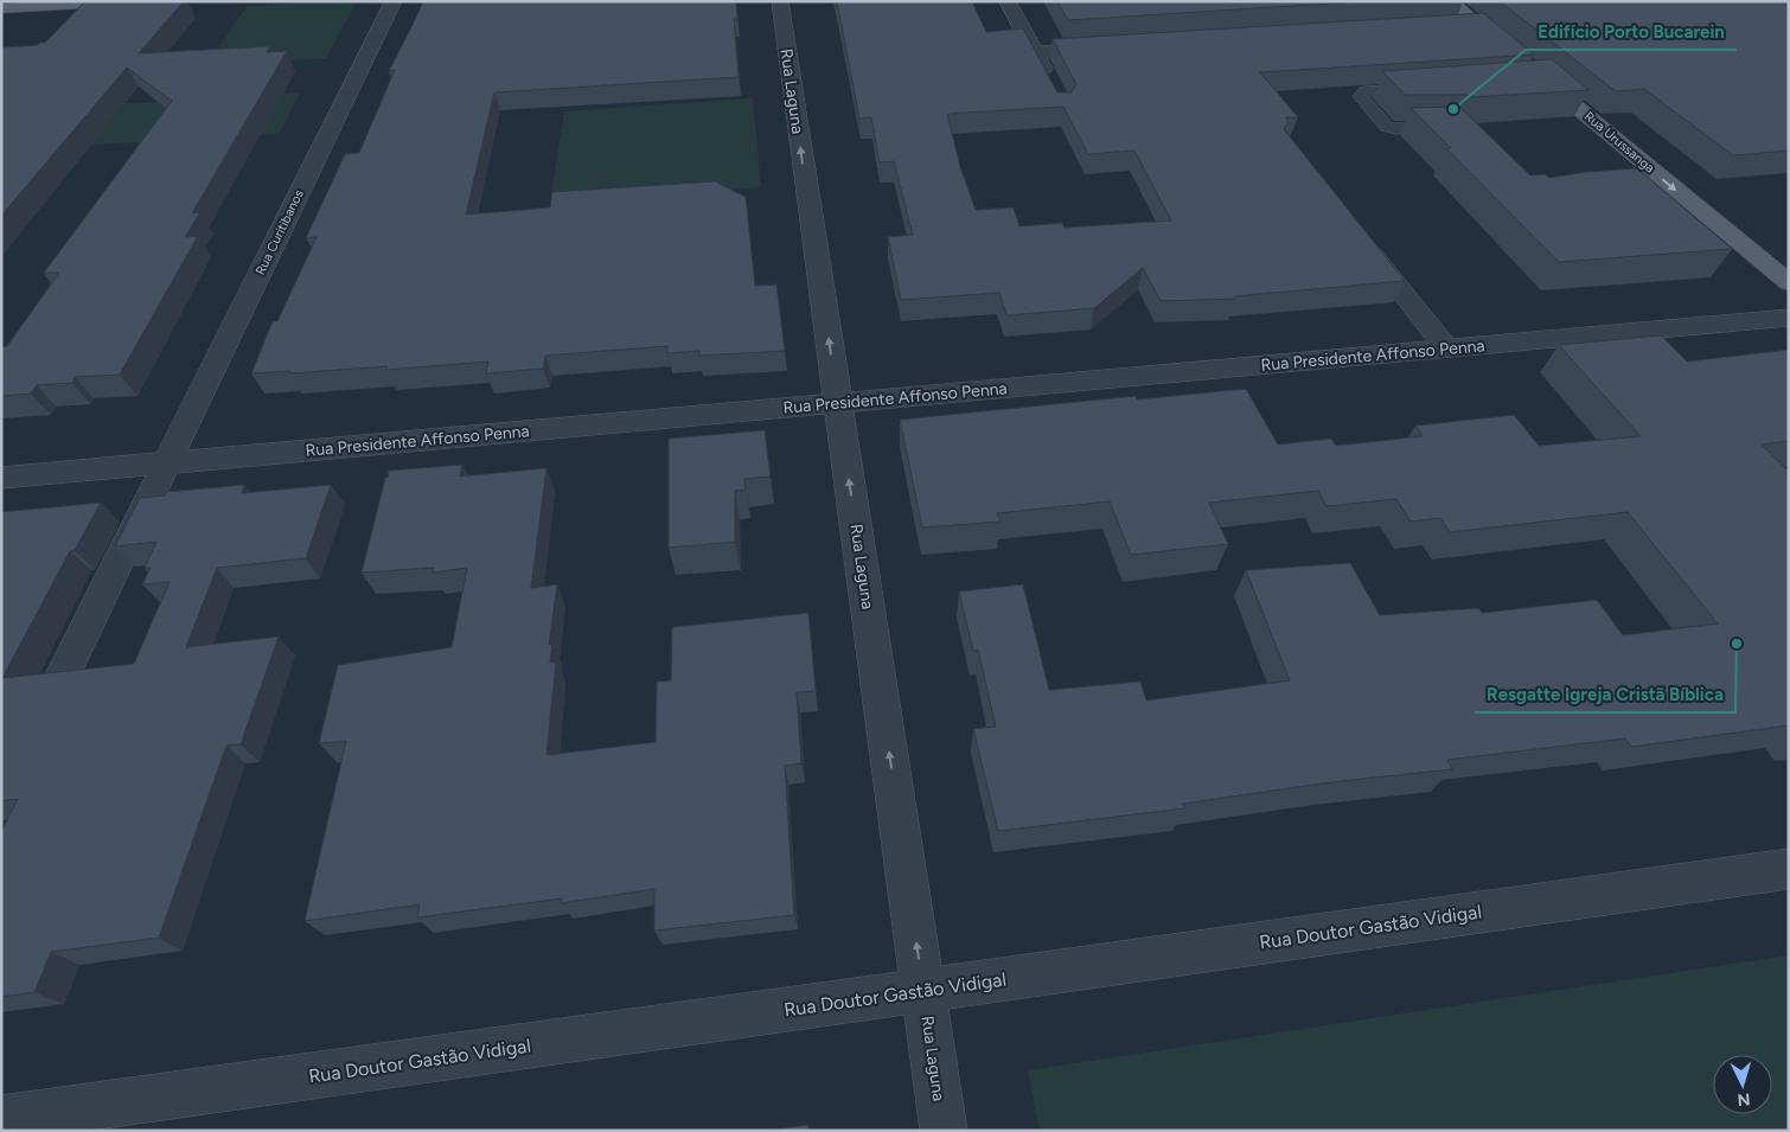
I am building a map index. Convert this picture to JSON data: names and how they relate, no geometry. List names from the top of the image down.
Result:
{
  "streets": {
    "main road": ["Rua Urussanga"],
    "street": [
      "Rua Laguna",
      "Rua Curitibanos",
      "Rua Presidente Affonso Penna",
      "Rua Doutor Gastão Vidigal"
    ]
  },
  "crossings": [
    ["Rua Laguna", "Rua Presidente Affonso Penna"],
    ["Rua Laguna", "Rua Doutor Gastão Vidigal"],
    ["Rua Curitibanos", "Rua Presidente Affonso Penna"]
  ],
  "one_way": ["Rua Laguna", "Rua Urussanga"],
  "places": ["Edifício Porto Bucarein", "Resgatte Igreja Cristã Bíblica"],
  "north": "bottom"
}
